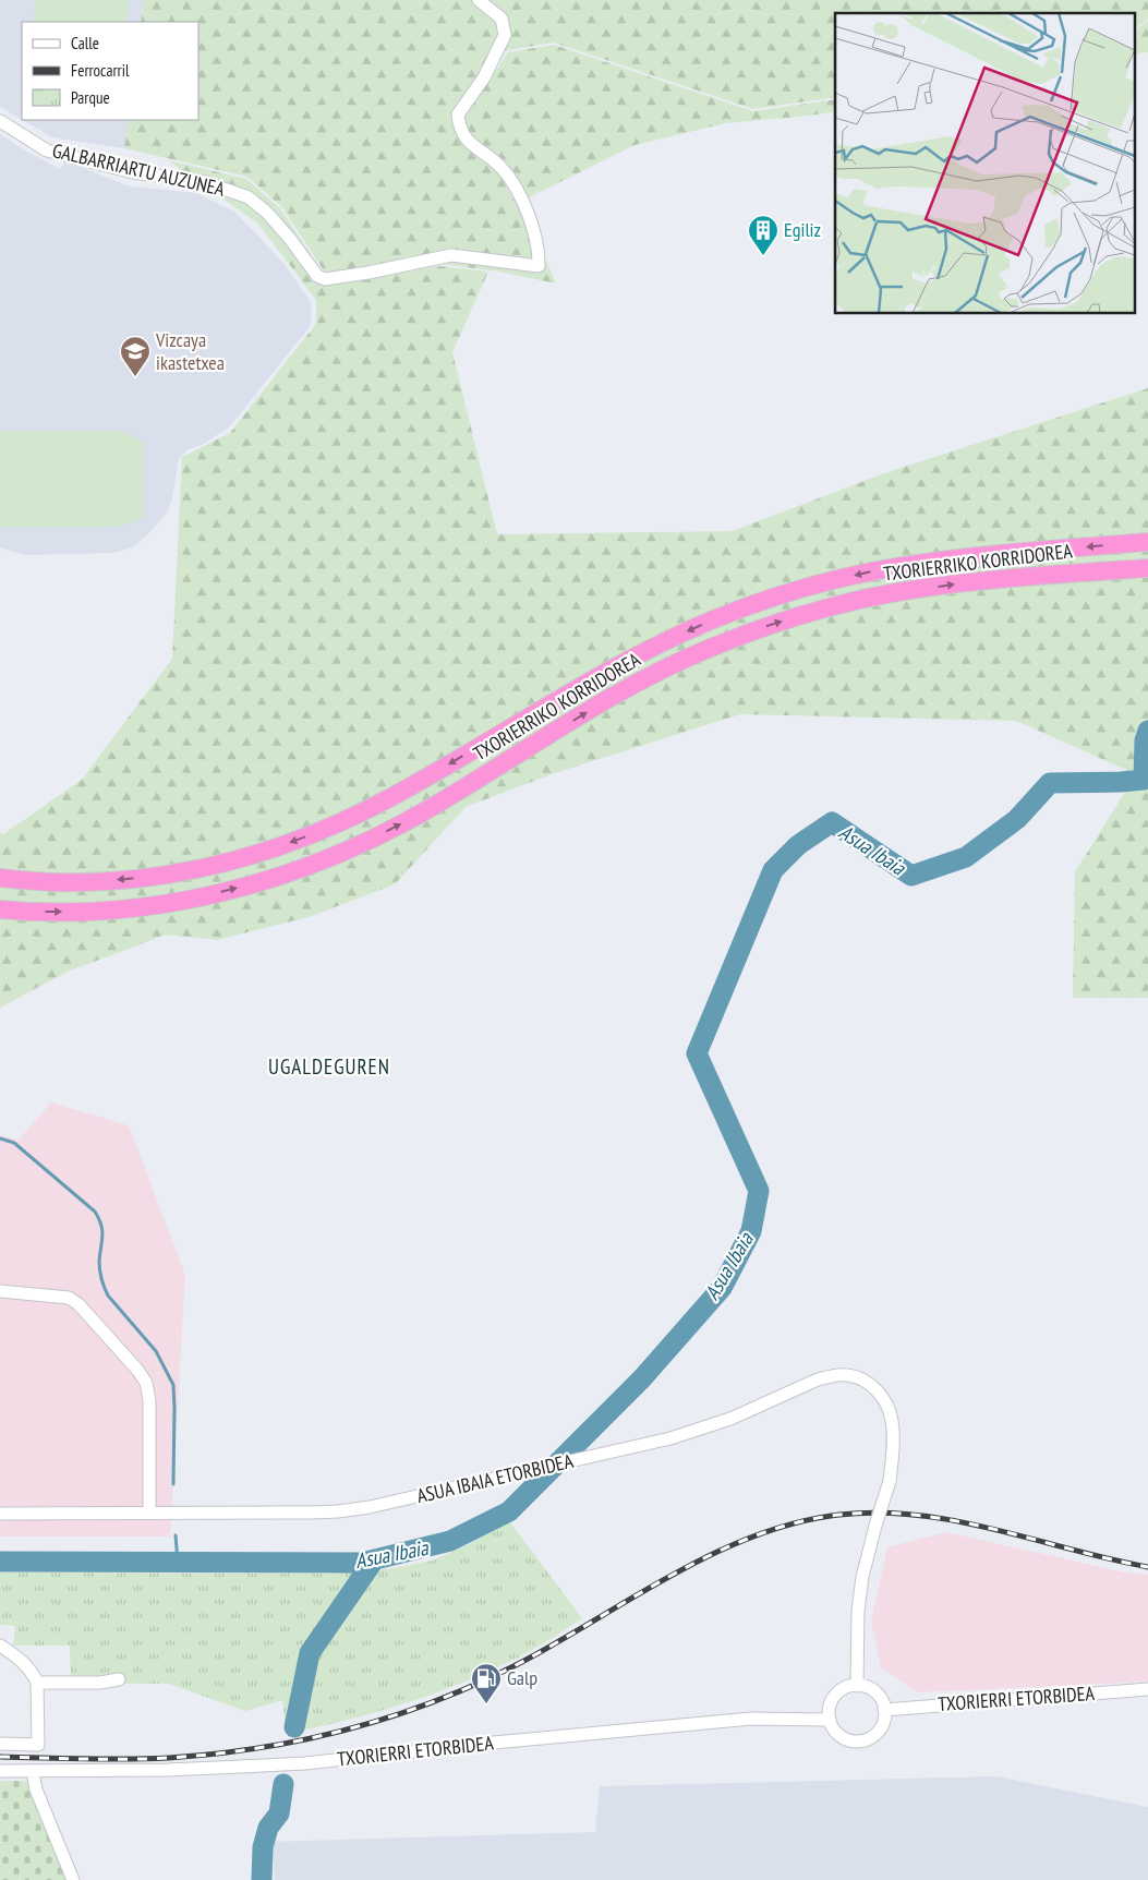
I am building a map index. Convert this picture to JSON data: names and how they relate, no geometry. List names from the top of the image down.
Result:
{
  "streets": {
    "highway": ["TXORIERRIKO KORRIDOREA"],
    "street": ["GALBARRIARTU AUZUNEA", "ASUA IBAIA ETORBIDEA", "TXORIERRI ETORBIDEA"]
  },
  "crossings": [
    ["ASUA IBAIA ETORBIDEA", "TXORIERRI ETORBIDEA"]
  ],
  "districts": ["UGALDEGUREN"],
  "water": ["Asua Ibaia"],
  "places": {
    "building": ["Egiliz"],
    "school or university": ["Vizcaya ikastetxea"],
    "fuel station": ["Galp"]
  },
  "legend": ["Calle", "Ferrocarril", "Parque"]
}
